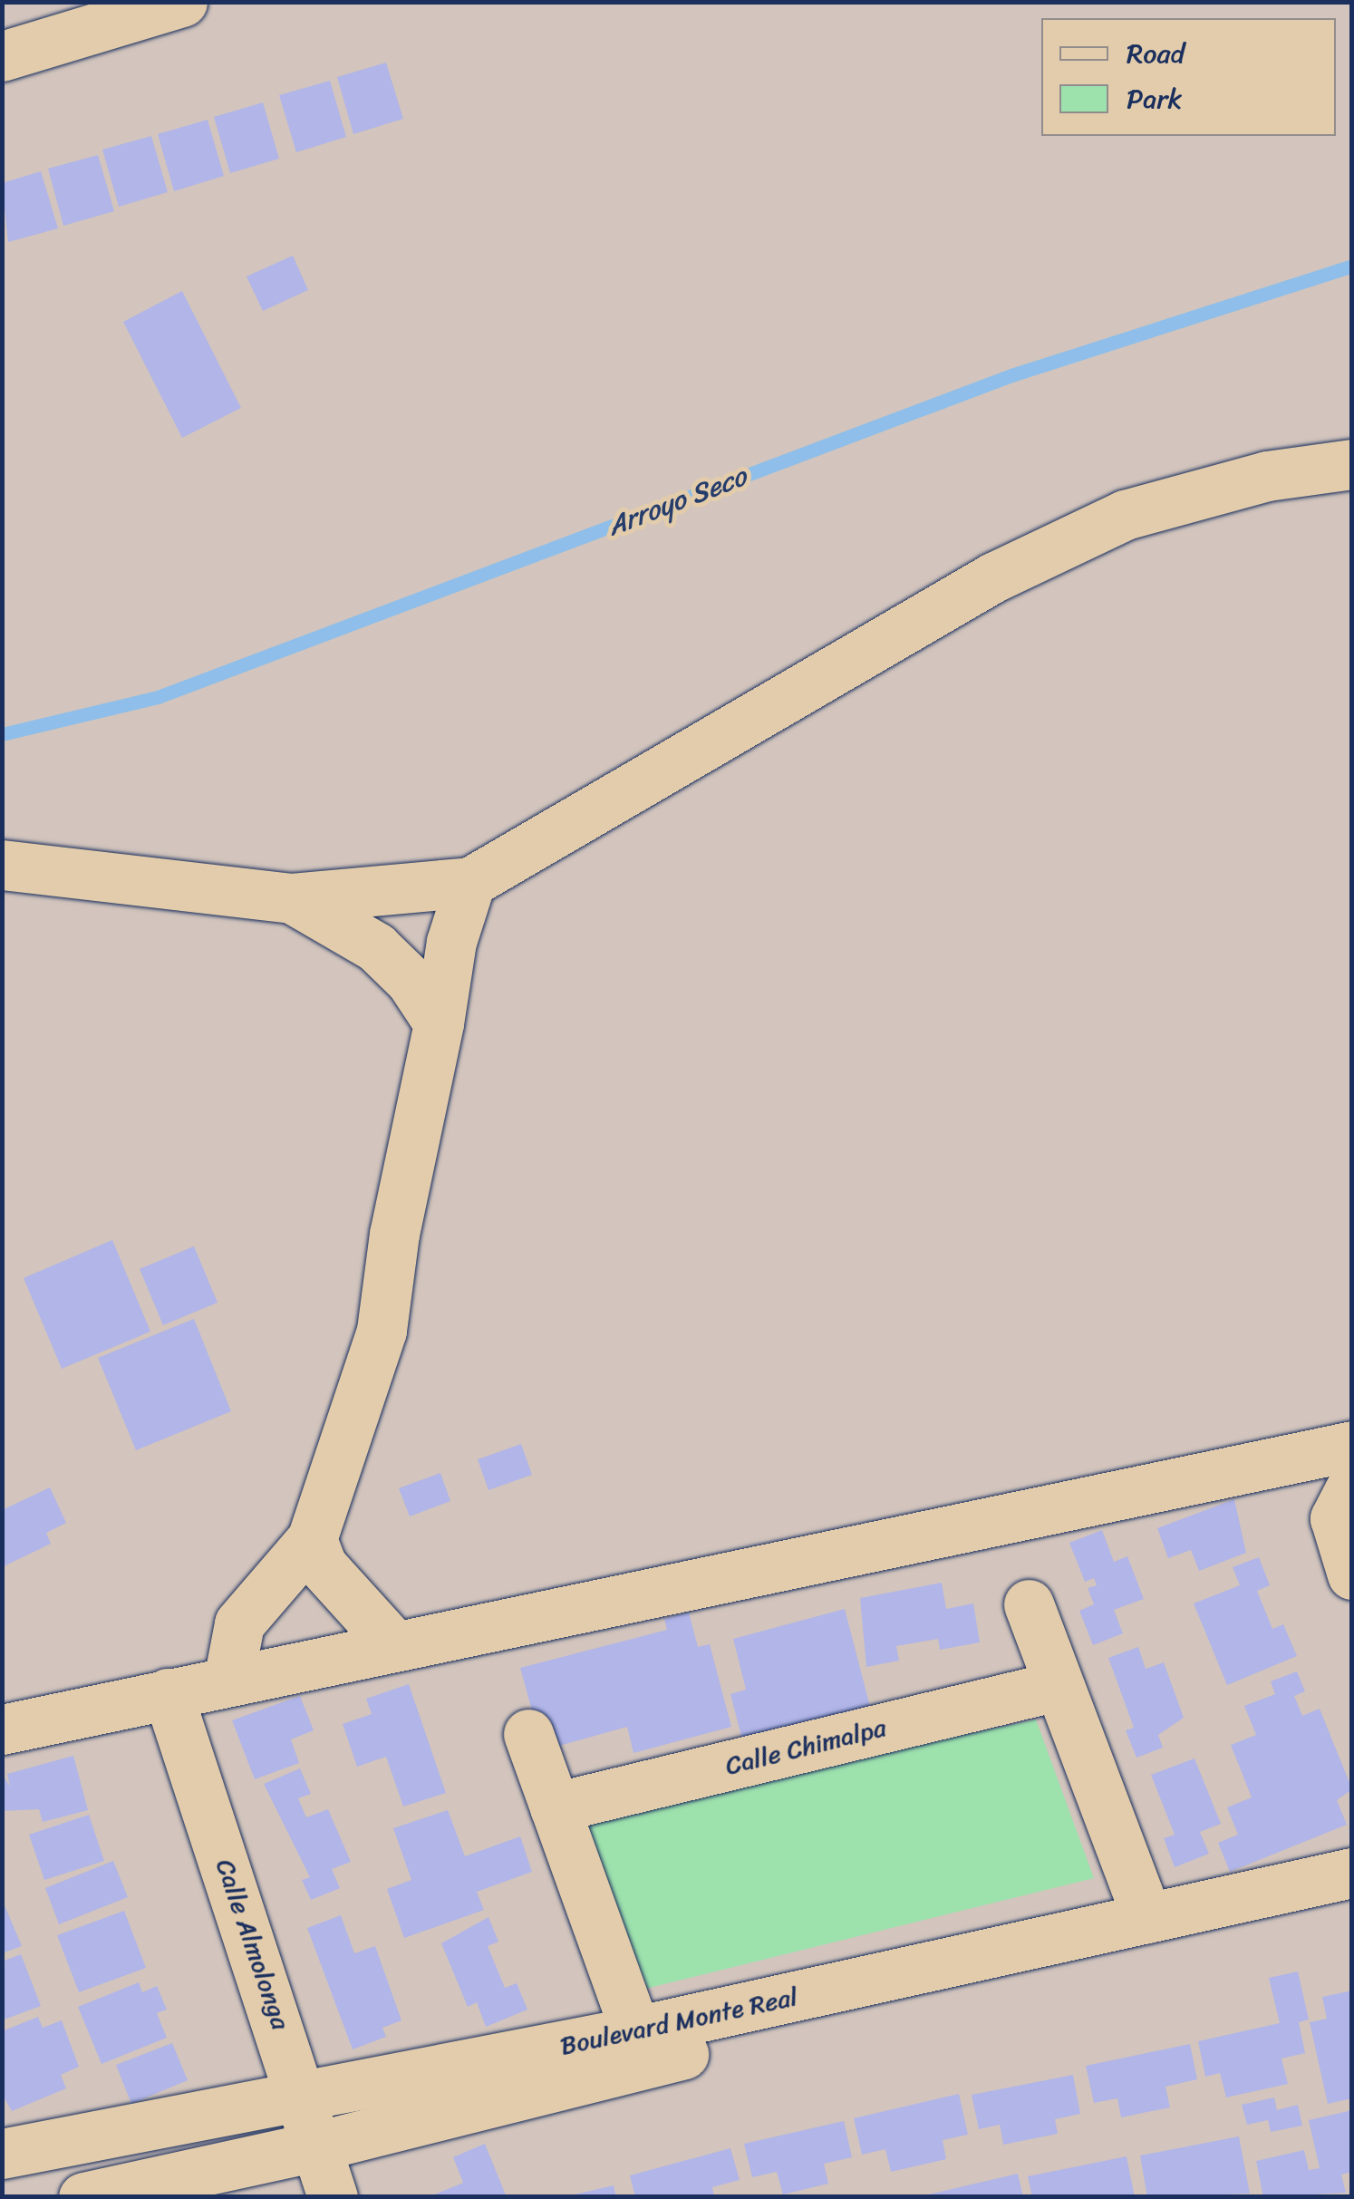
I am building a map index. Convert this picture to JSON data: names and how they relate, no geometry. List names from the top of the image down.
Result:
{
  "streets": {
    "street": ["Calle Chimalpa", "Calle Almolonga", "Boulevard Monte Real"]
  },
  "crossings": [
    ["Calle Almolonga", "Boulevard Monte Real"]
  ],
  "water": ["Arroyo Seco"],
  "legend": ["Road", "Park"]
}
